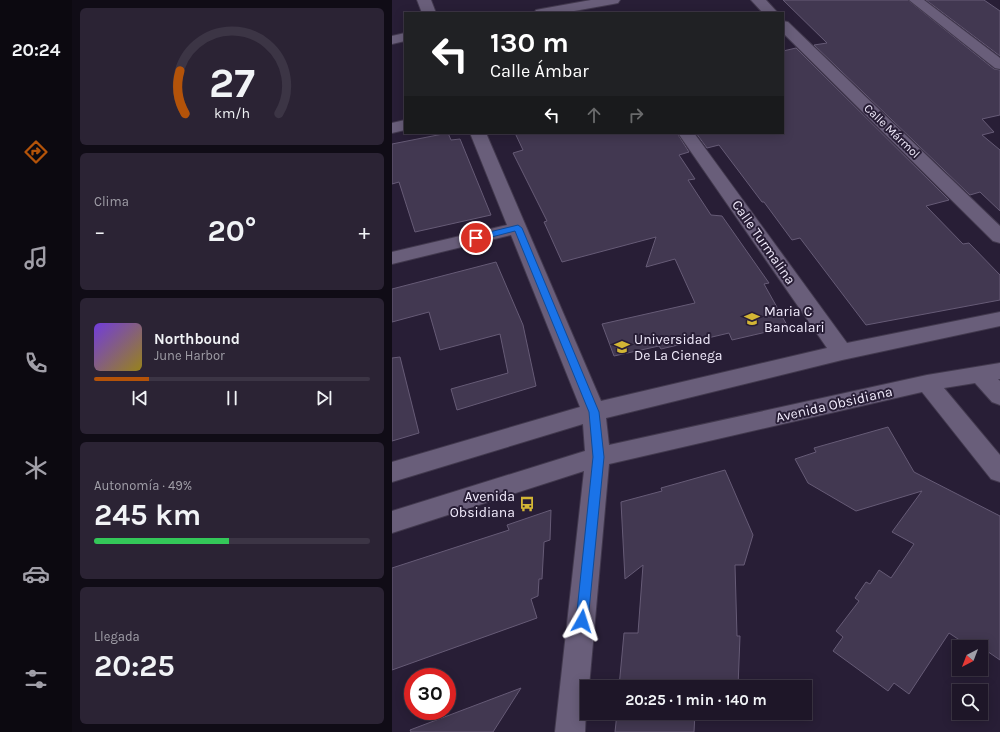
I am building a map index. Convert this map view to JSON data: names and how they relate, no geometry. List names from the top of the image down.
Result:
{
  "streets": {
    "street": ["Calle Mármol", "Calle Turmalina", "Avenida Obsidiana"]
  },
  "places": {
    "school or university": ["Maria C Bancalari", "Universidad De La Cienega"],
    "bus stop": ["Avenida Obsidiana"]
  },
  "north": "bottom left",
  "page": {
    "tabs": "20:24",
    "turn": ["130 m", "Calle Ámbar"],
    "tile": [
      "Clima",
      ["Autonomía · 49%", "245 km"],
      ["Llegada", "20:25"]
    ],
    "heat": ["−", "20°", "+"],
    "song": ["Northbound", "June Harbor"],
    "limit": "30",
    "trip": "20:25 · 1 min · 140 m",
    "gauge": ["27", "km/h"]
  }
}
